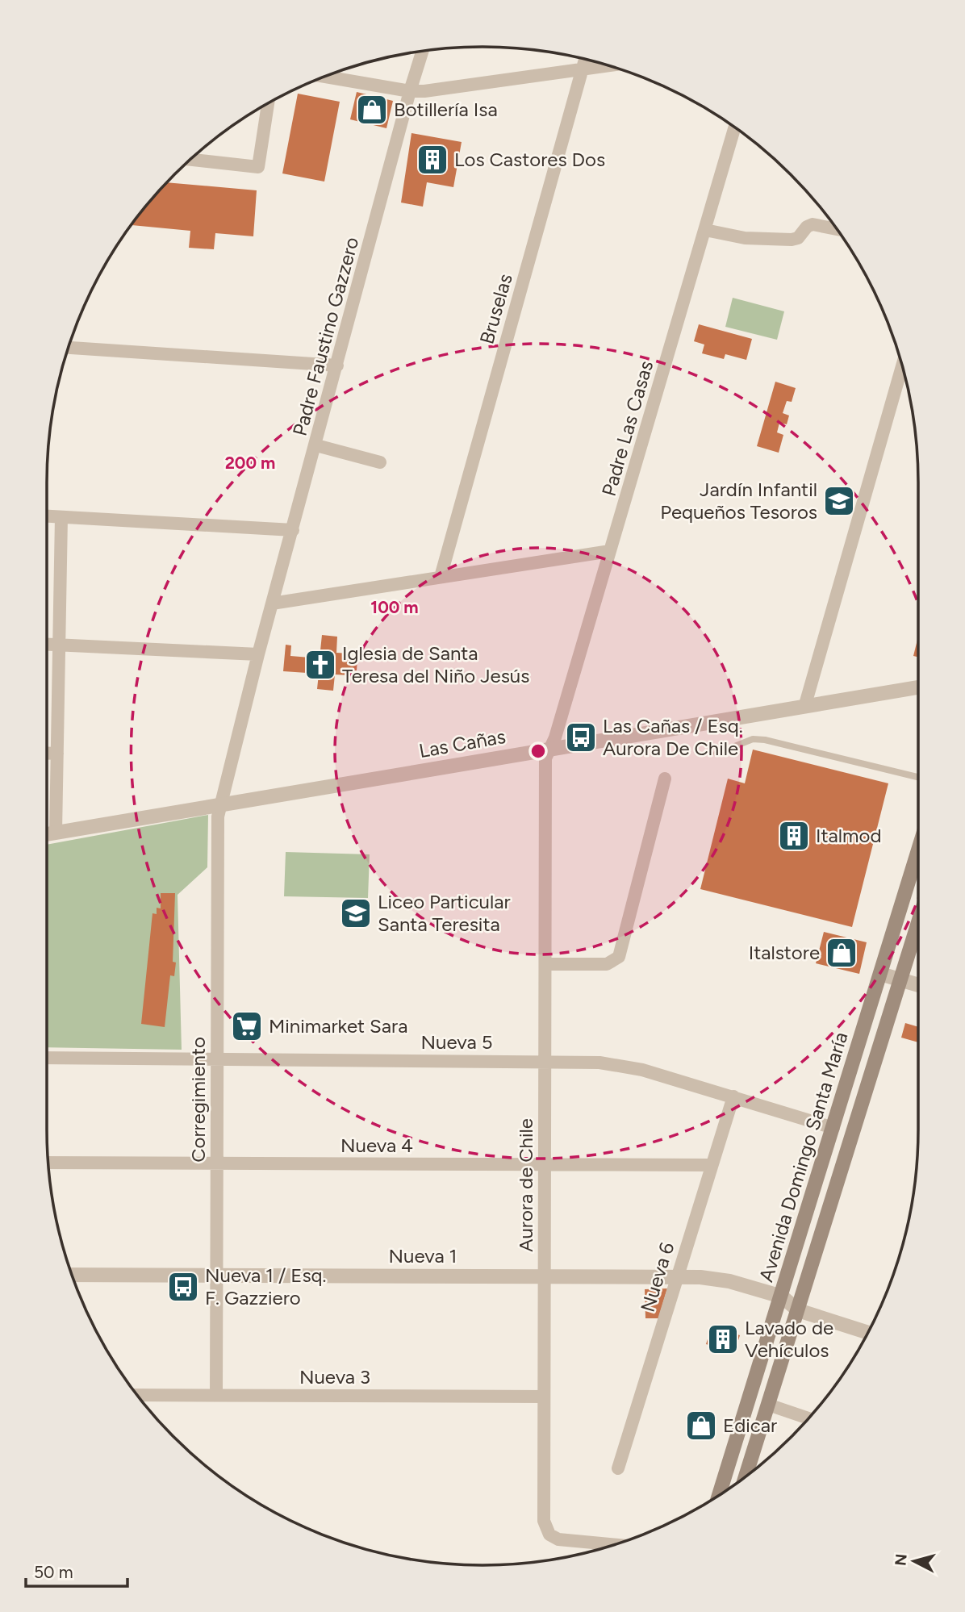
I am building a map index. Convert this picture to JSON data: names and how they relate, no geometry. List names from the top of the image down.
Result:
{
  "streets": {
    "main road": ["Avenida Domingo Santa María"],
    "street": [
      "Bruselas",
      "Padre Faustino Gazzero",
      "Padre Las Casas",
      "Las Cañas",
      "Nueva 5",
      "Corregimiento",
      "Nueva 4",
      "Aurora de Chile",
      "Nueva 1",
      "Nueva 6",
      "Nueva 3"
    ]
  },
  "crossings": [
    ["Padre Faustino Gazzero", "Las Cañas"],
    ["Padre Faustino Gazzero", "Corregimiento"],
    ["Padre Las Casas", "Las Cañas"],
    ["Padre Las Casas", "Aurora de Chile"],
    ["Las Cañas", "Corregimiento"],
    ["Las Cañas", "Aurora de Chile"],
    ["Nueva 5", "Corregimiento"],
    ["Nueva 5", "Avenida Domingo Santa María"],
    ["Nueva 5", "Aurora de Chile"],
    ["Nueva 5", "Nueva 6"],
    ["Corregimiento", "Nueva 4"],
    ["Corregimiento", "Nueva 1"],
    ["Corregimiento", "Nueva 3"],
    ["Nueva 4", "Aurora de Chile"],
    ["Nueva 4", "Nueva 6"],
    ["Avenida Domingo Santa María", "Nueva 1"],
    ["Aurora de Chile", "Nueva 1"],
    ["Aurora de Chile", "Nueva 3"],
    ["Nueva 1", "Nueva 6"]
  ],
  "places": {
    "shop": ["Botillería Isa", "Italstore", "Edicar"],
    "building": ["Los Castores Dos", "Italmod", "Lavado de Vehículos"],
    "school or university": ["Jardín Infantil Pequeños Tesoros", "Liceo Particular Santa Teresita"],
    "church": ["Iglesia de Santa Teresa del Niño Jesús"],
    "bus stop": ["Las Cañas / Esq. Aurora De Chile", "Nueva 1 / Esq. F. Gazziero"],
    "supermarket": ["Minimarket Sara"]
  },
  "scale_bar": "50 m",
  "north": "left",
  "rings": ["200 m", "100 m"]
}
